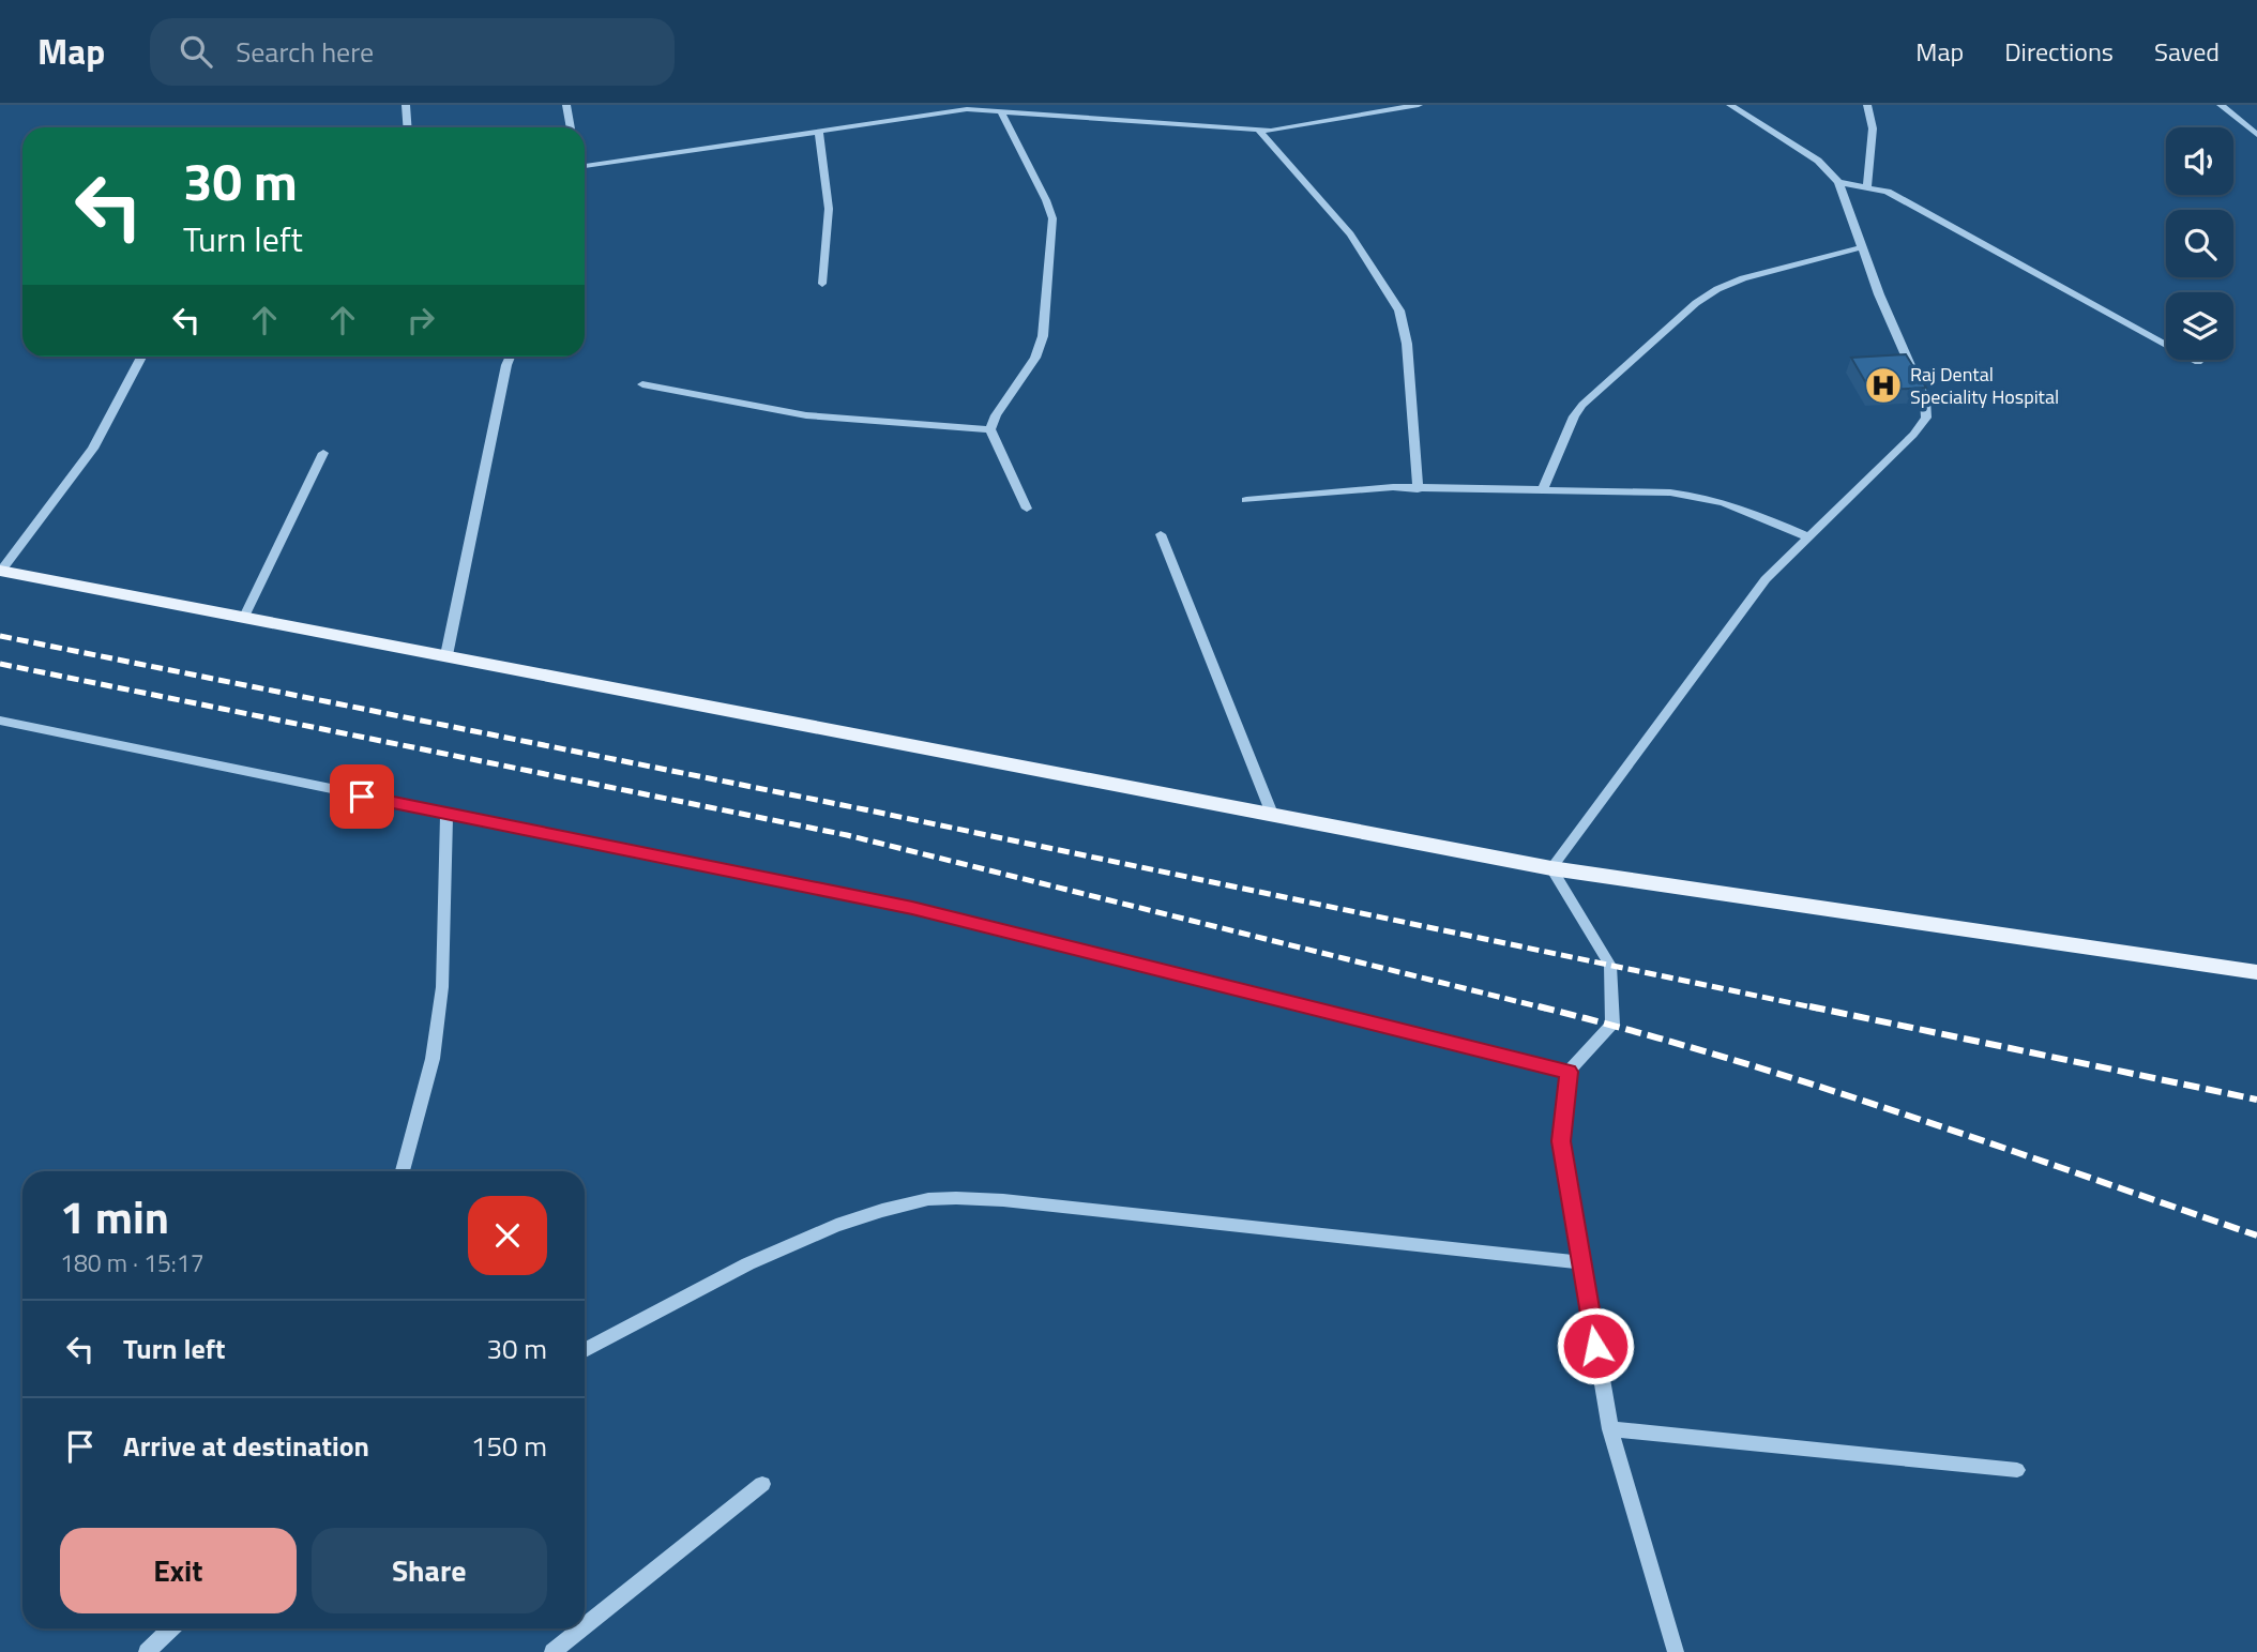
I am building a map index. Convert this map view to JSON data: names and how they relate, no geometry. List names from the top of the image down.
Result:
{
  "places": {
    "hospital": ["Raj Dental Speciality Hospital"]
  },
  "page": {
    "header": "Map",
    "search": "Search here",
    "nav": ["Map", "Directions", "Saved"],
    "turn": ["30 m", "Turn left"],
    "heading": ["1 min", "180 m · 15:17"],
    "list": [
      {
        "name": "Turn left",
        "value": "30 m"
      },
      {
        "name": "Arrive at destination",
        "value": "150 m"
      }
    ],
    "buttons": ["Exit", "Share"]
  }
}
